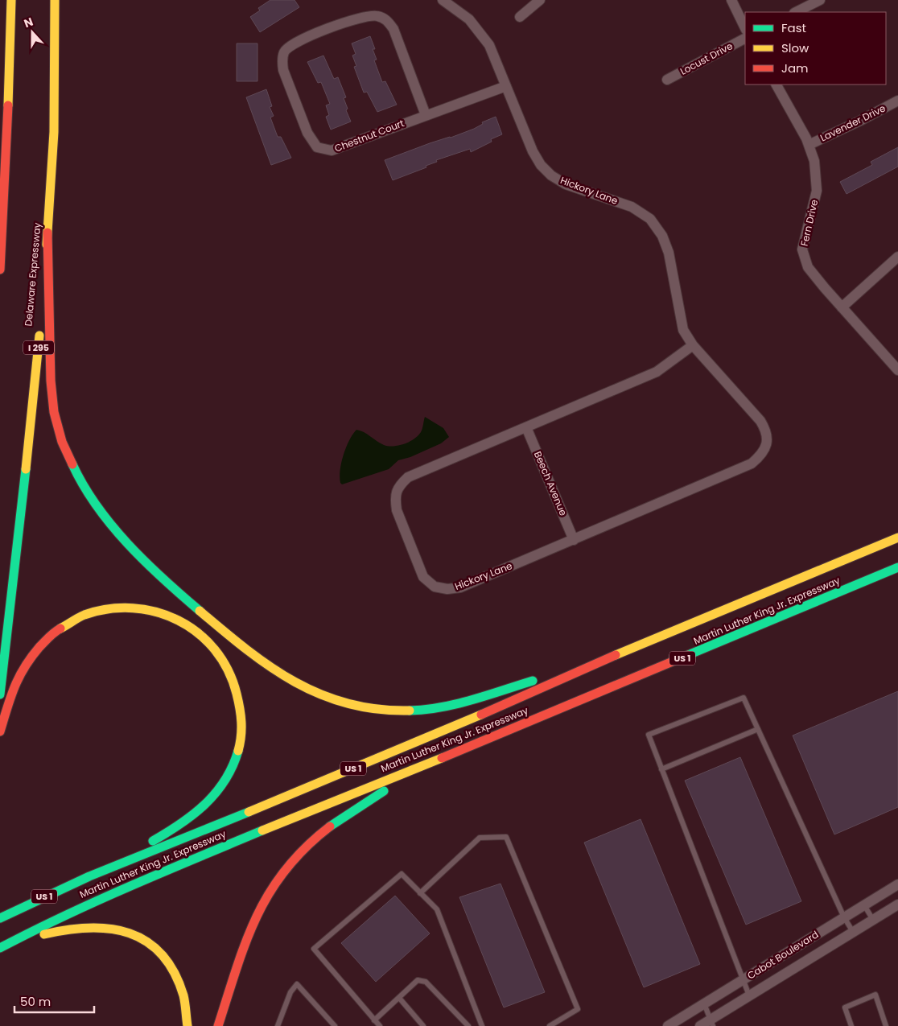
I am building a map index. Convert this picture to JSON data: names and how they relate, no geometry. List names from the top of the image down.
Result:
{
  "streets": {
    "highway": [
      "Delaware Expressway",
      "I 295",
      "Martin Luther King Jr. Expressway",
      "US 1"
    ],
    "street": [
      "Locust Drive",
      "Lavender Drive",
      "Chestnut Court",
      "Hickory Lane",
      "Fern Drive",
      "Beech Avenue",
      "Cabot Boulevard"
    ]
  },
  "crossings": [
    ["Lavender Drive", "Fern Drive"],
    ["Chestnut Court", "Hickory Lane"],
    ["Hickory Lane", "Beech Avenue"]
  ],
  "legend": ["Fast", "Slow", "Jam"],
  "scale_bar": "50 m",
  "north": "top"
}
